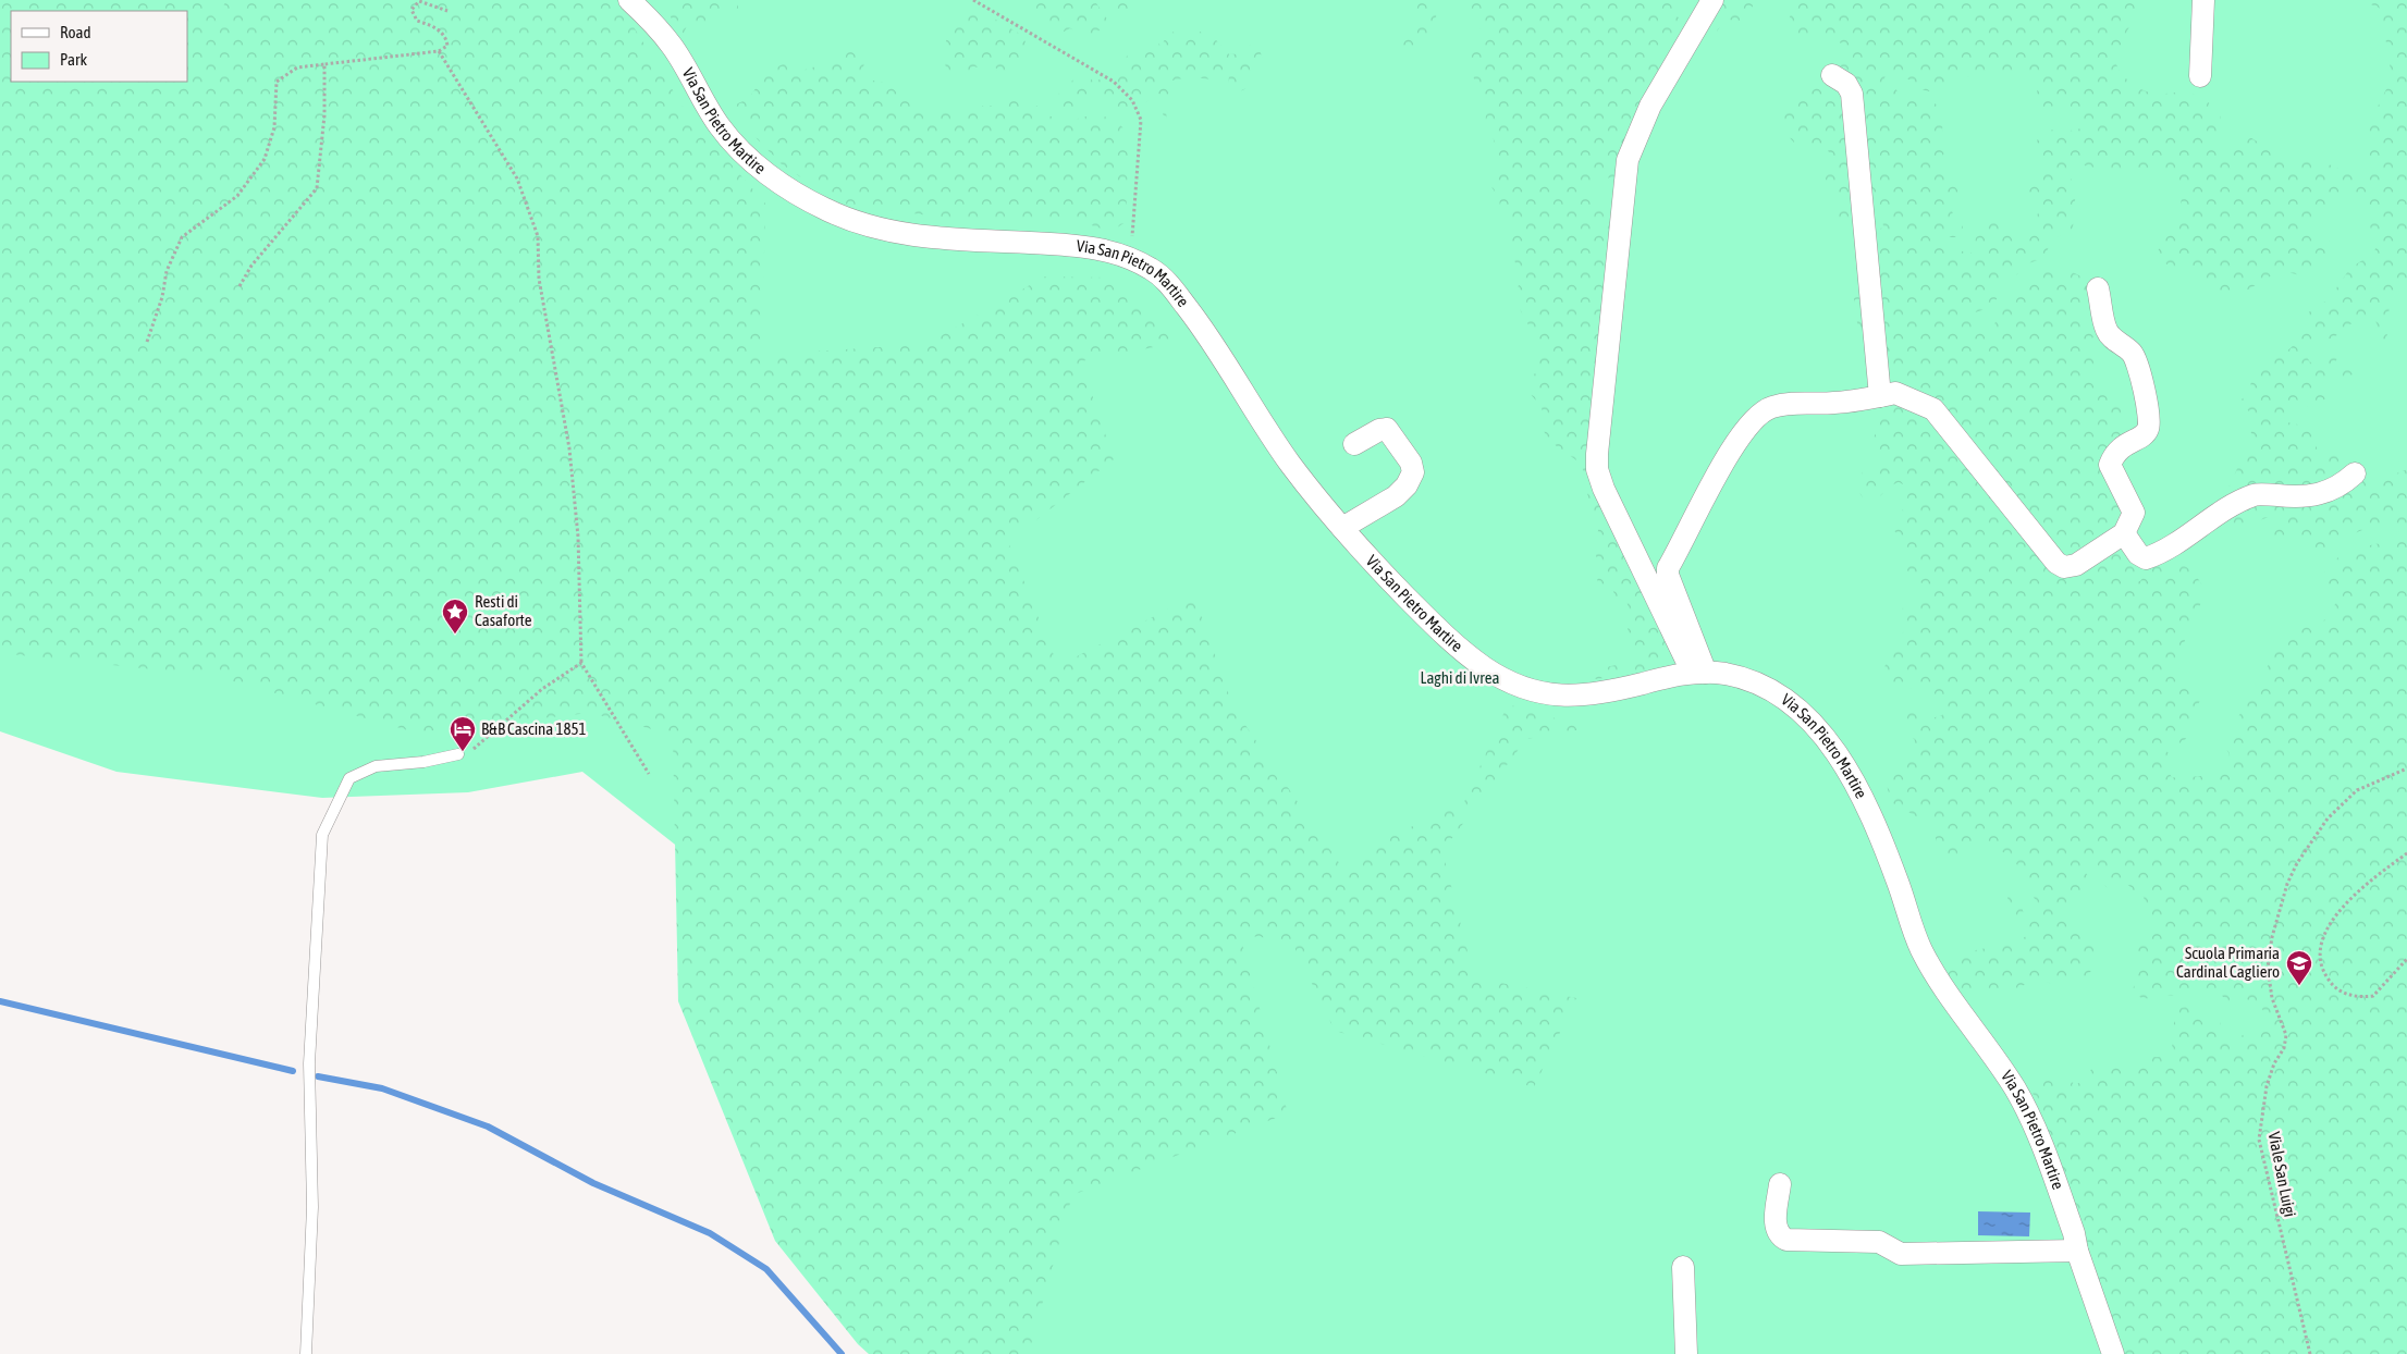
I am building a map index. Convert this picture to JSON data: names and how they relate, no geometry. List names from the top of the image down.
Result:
{
  "streets": {
    "street": ["Via San Pietro Martire"],
    "path": ["Viale San Luigi"]
  },
  "parks": ["Laghi di Ivrea"],
  "places": {
    "place": ["Resti di Casaforte"],
    "hotel": ["B&B Cascina 1851"],
    "school or university": ["Scuola Primaria Cardinal Cagliero"]
  },
  "legend": ["Road", "Park"]
}
